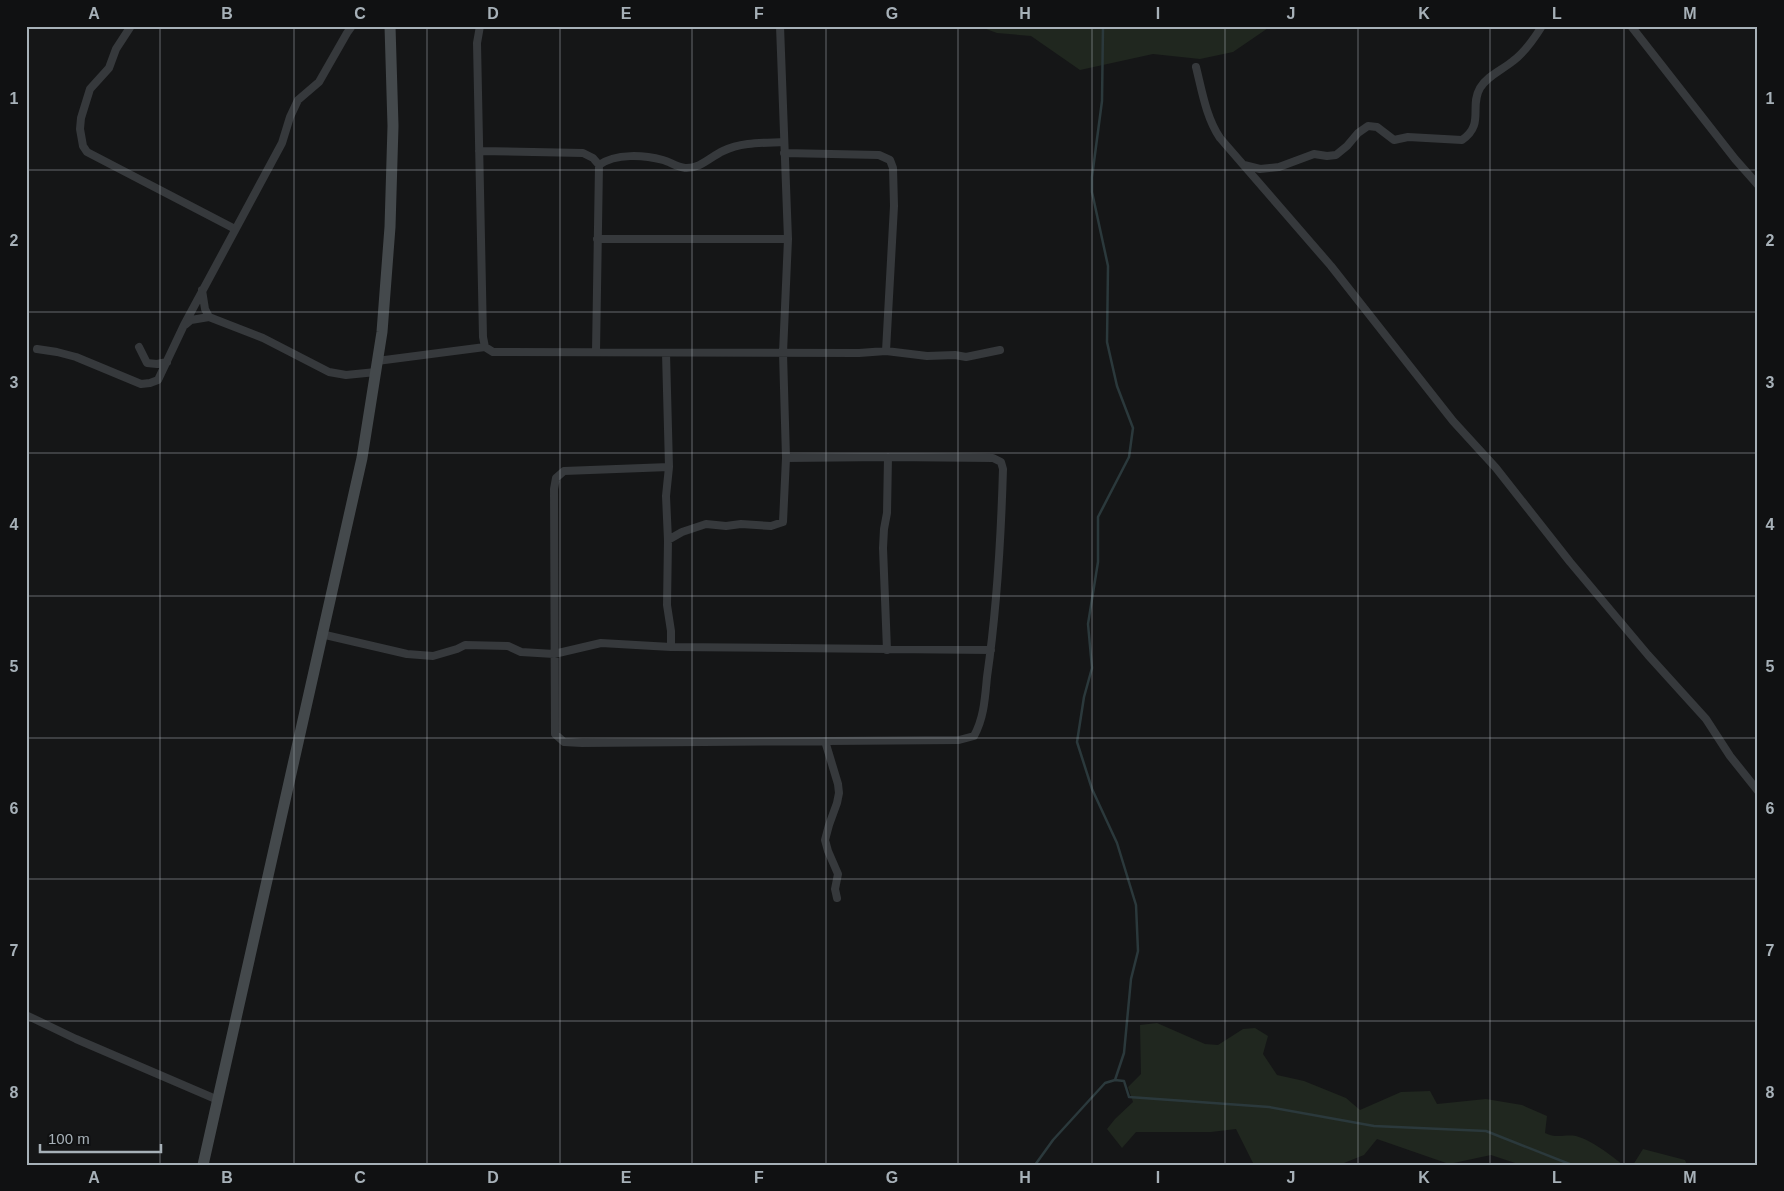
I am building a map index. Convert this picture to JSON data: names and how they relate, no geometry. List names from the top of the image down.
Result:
{
  "scale_bar": "100 m",
  "grid": {
    "columns": [
      "A",
      "B",
      "C",
      "D",
      "E",
      "F",
      "G",
      "H",
      "I",
      "J",
      "K",
      "L",
      "M"
    ],
    "rows": [
      "1",
      "2",
      "3",
      "4",
      "5",
      "6",
      "7",
      "8"
    ]
  }
}
